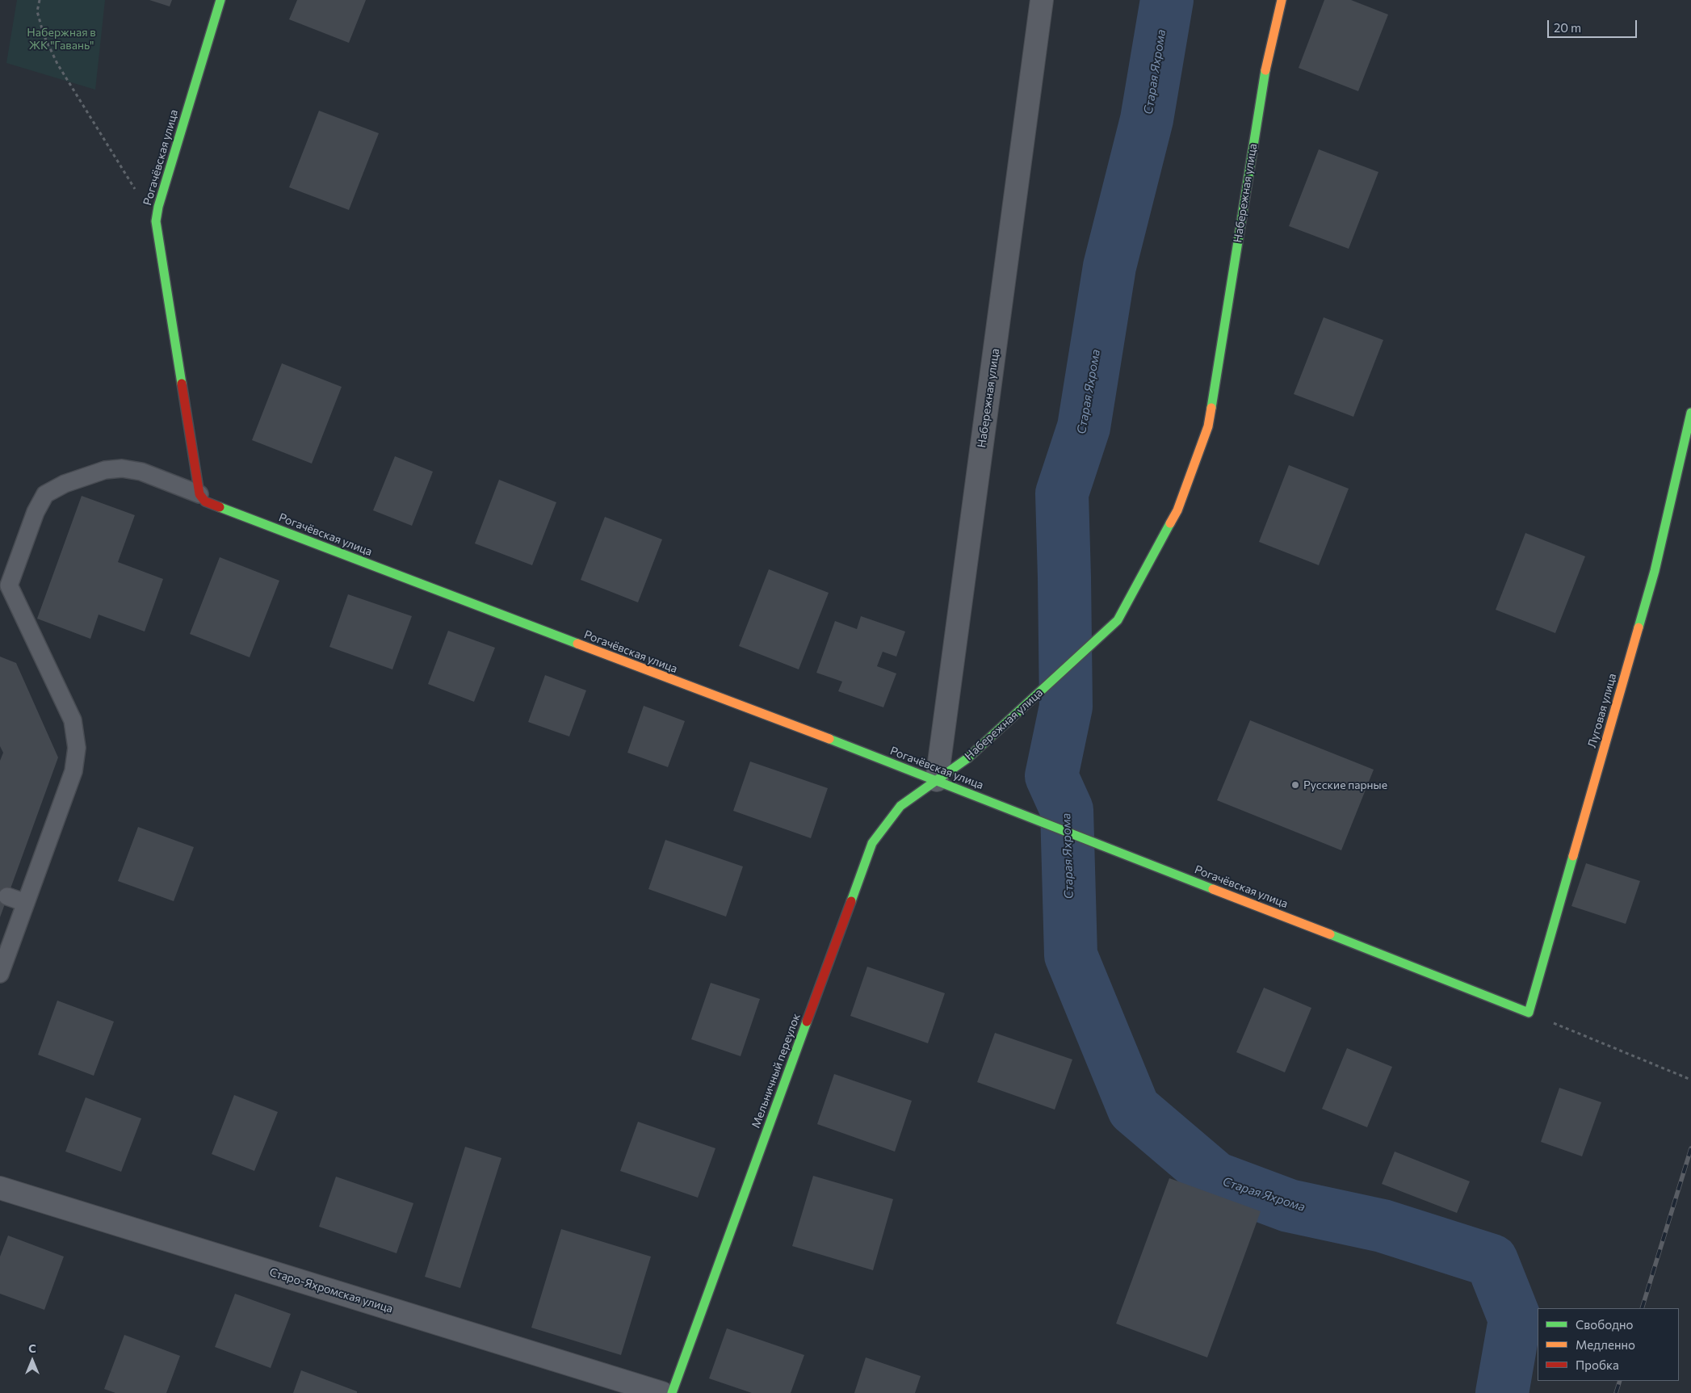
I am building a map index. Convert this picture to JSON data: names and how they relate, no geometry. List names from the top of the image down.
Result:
{
  "streets": {
    "street": [
      "Рогачёвская улица",
      "Набережная улица",
      "Луговая улица",
      "Мельничный переулок",
      "Старо-Яхромская улица"
    ]
  },
  "crossings": [
    ["Рогачёвская улица", "Набережная улица"],
    ["Рогачёвская улица", "Луговая улица"],
    ["Рогачёвская улица", "Мельничный переулок"],
    ["Набережная улица", "Мельничный переулок"]
  ],
  "water": ["Старая Яхрома"],
  "parks": ["Набержная в ЖК \"Гавань\""],
  "places": ["Русские парные"],
  "legend": ["Свободно", "Медленно", "Пробка"],
  "scale_bar": "20 m",
  "north": "top"
}
